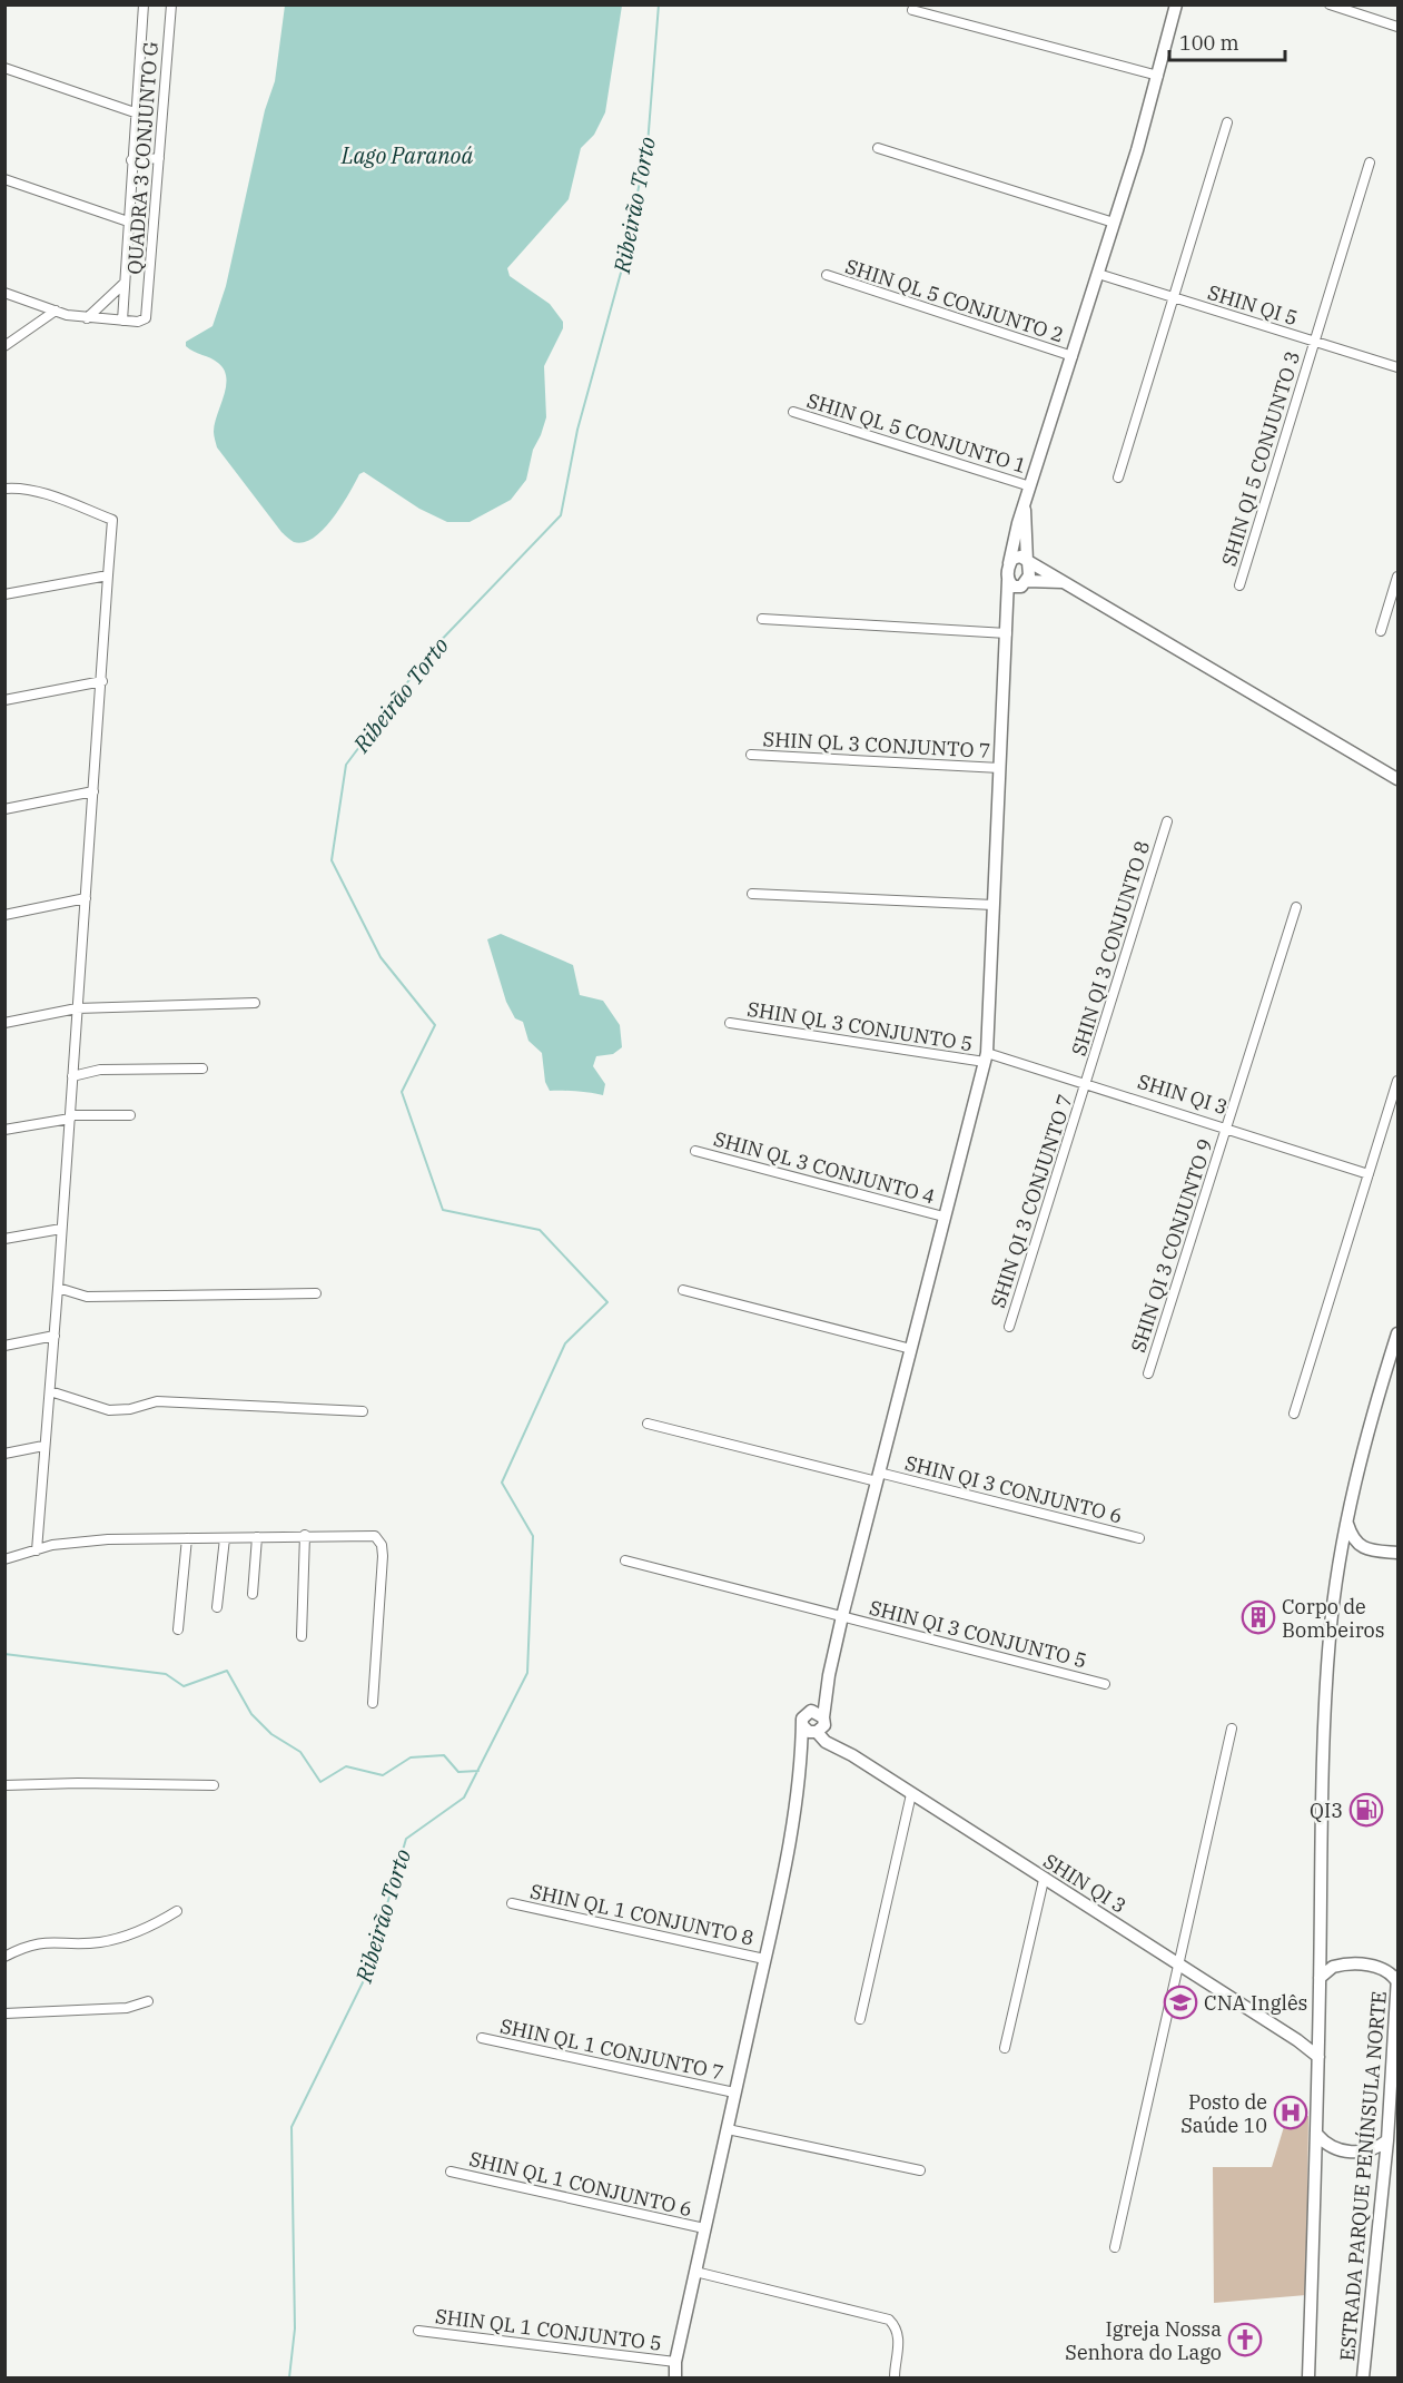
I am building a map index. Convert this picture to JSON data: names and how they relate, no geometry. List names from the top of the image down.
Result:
{
  "streets": {
    "street": [
      "QUADRA 3 CONJUNTO G",
      "SHIN QL 5 CONJUNTO 2",
      "SHIN QI 5",
      "SHIN QL 5 CONJUNTO 1",
      "SHIN QI 5 CONJUNTO 3",
      "SHIN QL 3 CONJUNTO 7",
      "SHIN QI 3 CONJUNTO 8",
      "SHIN QL 3 CONJUNTO 5",
      "SHIN QI 3",
      "SHIN QL 3 CONJUNTO 4",
      "SHIN QI 3 CONJUNTO 7",
      "SHIN QI 3 CONJUNTO 9",
      "SHIN QI 3 CONJUNTO 6",
      "SHIN QI 3 CONJUNTO 5",
      "SHIN QL 1 CONJUNTO 8",
      "SHIN QL 1 CONJUNTO 7",
      "ESTRADA PARQUE PENÍNSULA NORTE",
      "SHIN QL 1 CONJUNTO 6",
      "SHIN QL 1 CONJUNTO 5"
    ]
  },
  "crossings": [
    ["SHIN QI 5", "SHIN QI 5 CONJUNTO 3"],
    ["SHIN QI 3 CONJUNTO 8", "SHIN QI 3"],
    ["SHIN QI 3 CONJUNTO 8", "SHIN QI 3 CONJUNTO 7"],
    ["SHIN QL 3 CONJUNTO 5", "SHIN QI 3"],
    ["SHIN QI 3", "SHIN QI 3 CONJUNTO 7"],
    ["SHIN QI 3", "SHIN QI 3 CONJUNTO 9"],
    ["SHIN QI 3", "ESTRADA PARQUE PENÍNSULA NORTE"]
  ],
  "water": ["Lago Paranoá", "Ribeirão Torto"],
  "places": {
    "building": ["Corpo de Bombeiros"],
    "fuel station": ["QI3"],
    "school or university": ["CNA Inglês"],
    "hospital": ["Posto de Saúde 10"],
    "church": ["Igreja Nossa Senhora do Lago"]
  },
  "scale_bar": "100 m"
}
